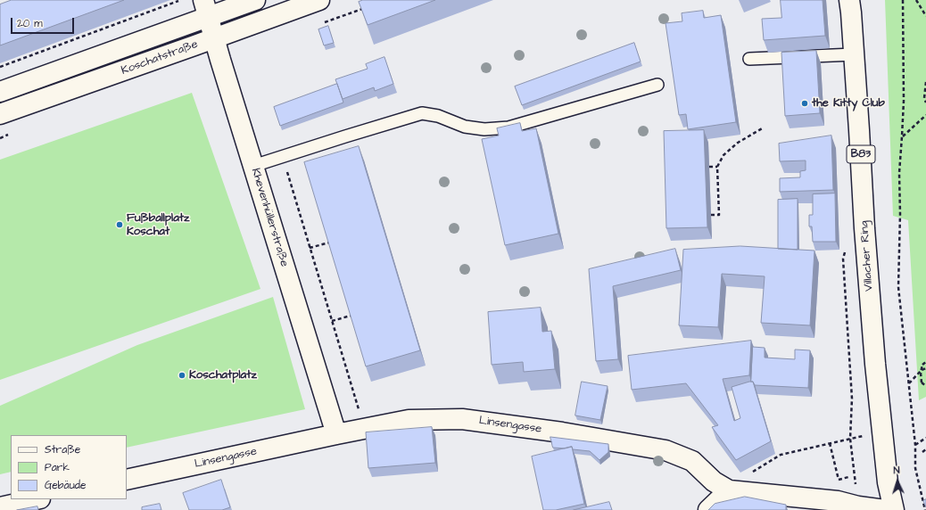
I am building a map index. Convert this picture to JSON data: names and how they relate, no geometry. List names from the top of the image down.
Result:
{
  "streets": {
    "street": [
      "Koschatstraße",
      "B83",
      "Khevenhüllerstraße",
      "Villacher Ring",
      "Linsengasse"
    ]
  },
  "crossings": [
    ["Koschatstraße", "Khevenhüllerstraße"],
    ["Khevenhüllerstraße", "Linsengasse"]
  ],
  "places": ["the Kitty Club", "Fußballplatz Koschat", "Koschatplatz"],
  "legend": ["Straße", "Park", "Gebäude"],
  "scale_bar": "20 m",
  "north": "top"
}
